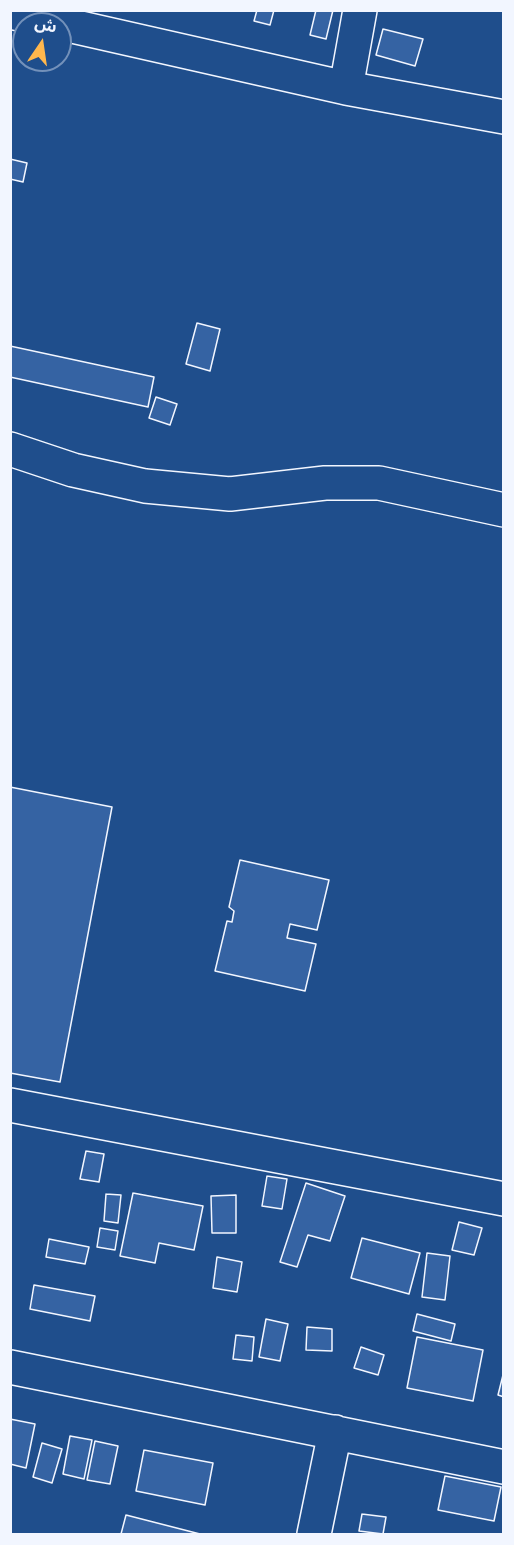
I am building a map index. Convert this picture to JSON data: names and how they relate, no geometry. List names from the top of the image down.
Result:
{
  "north": "top"
}
